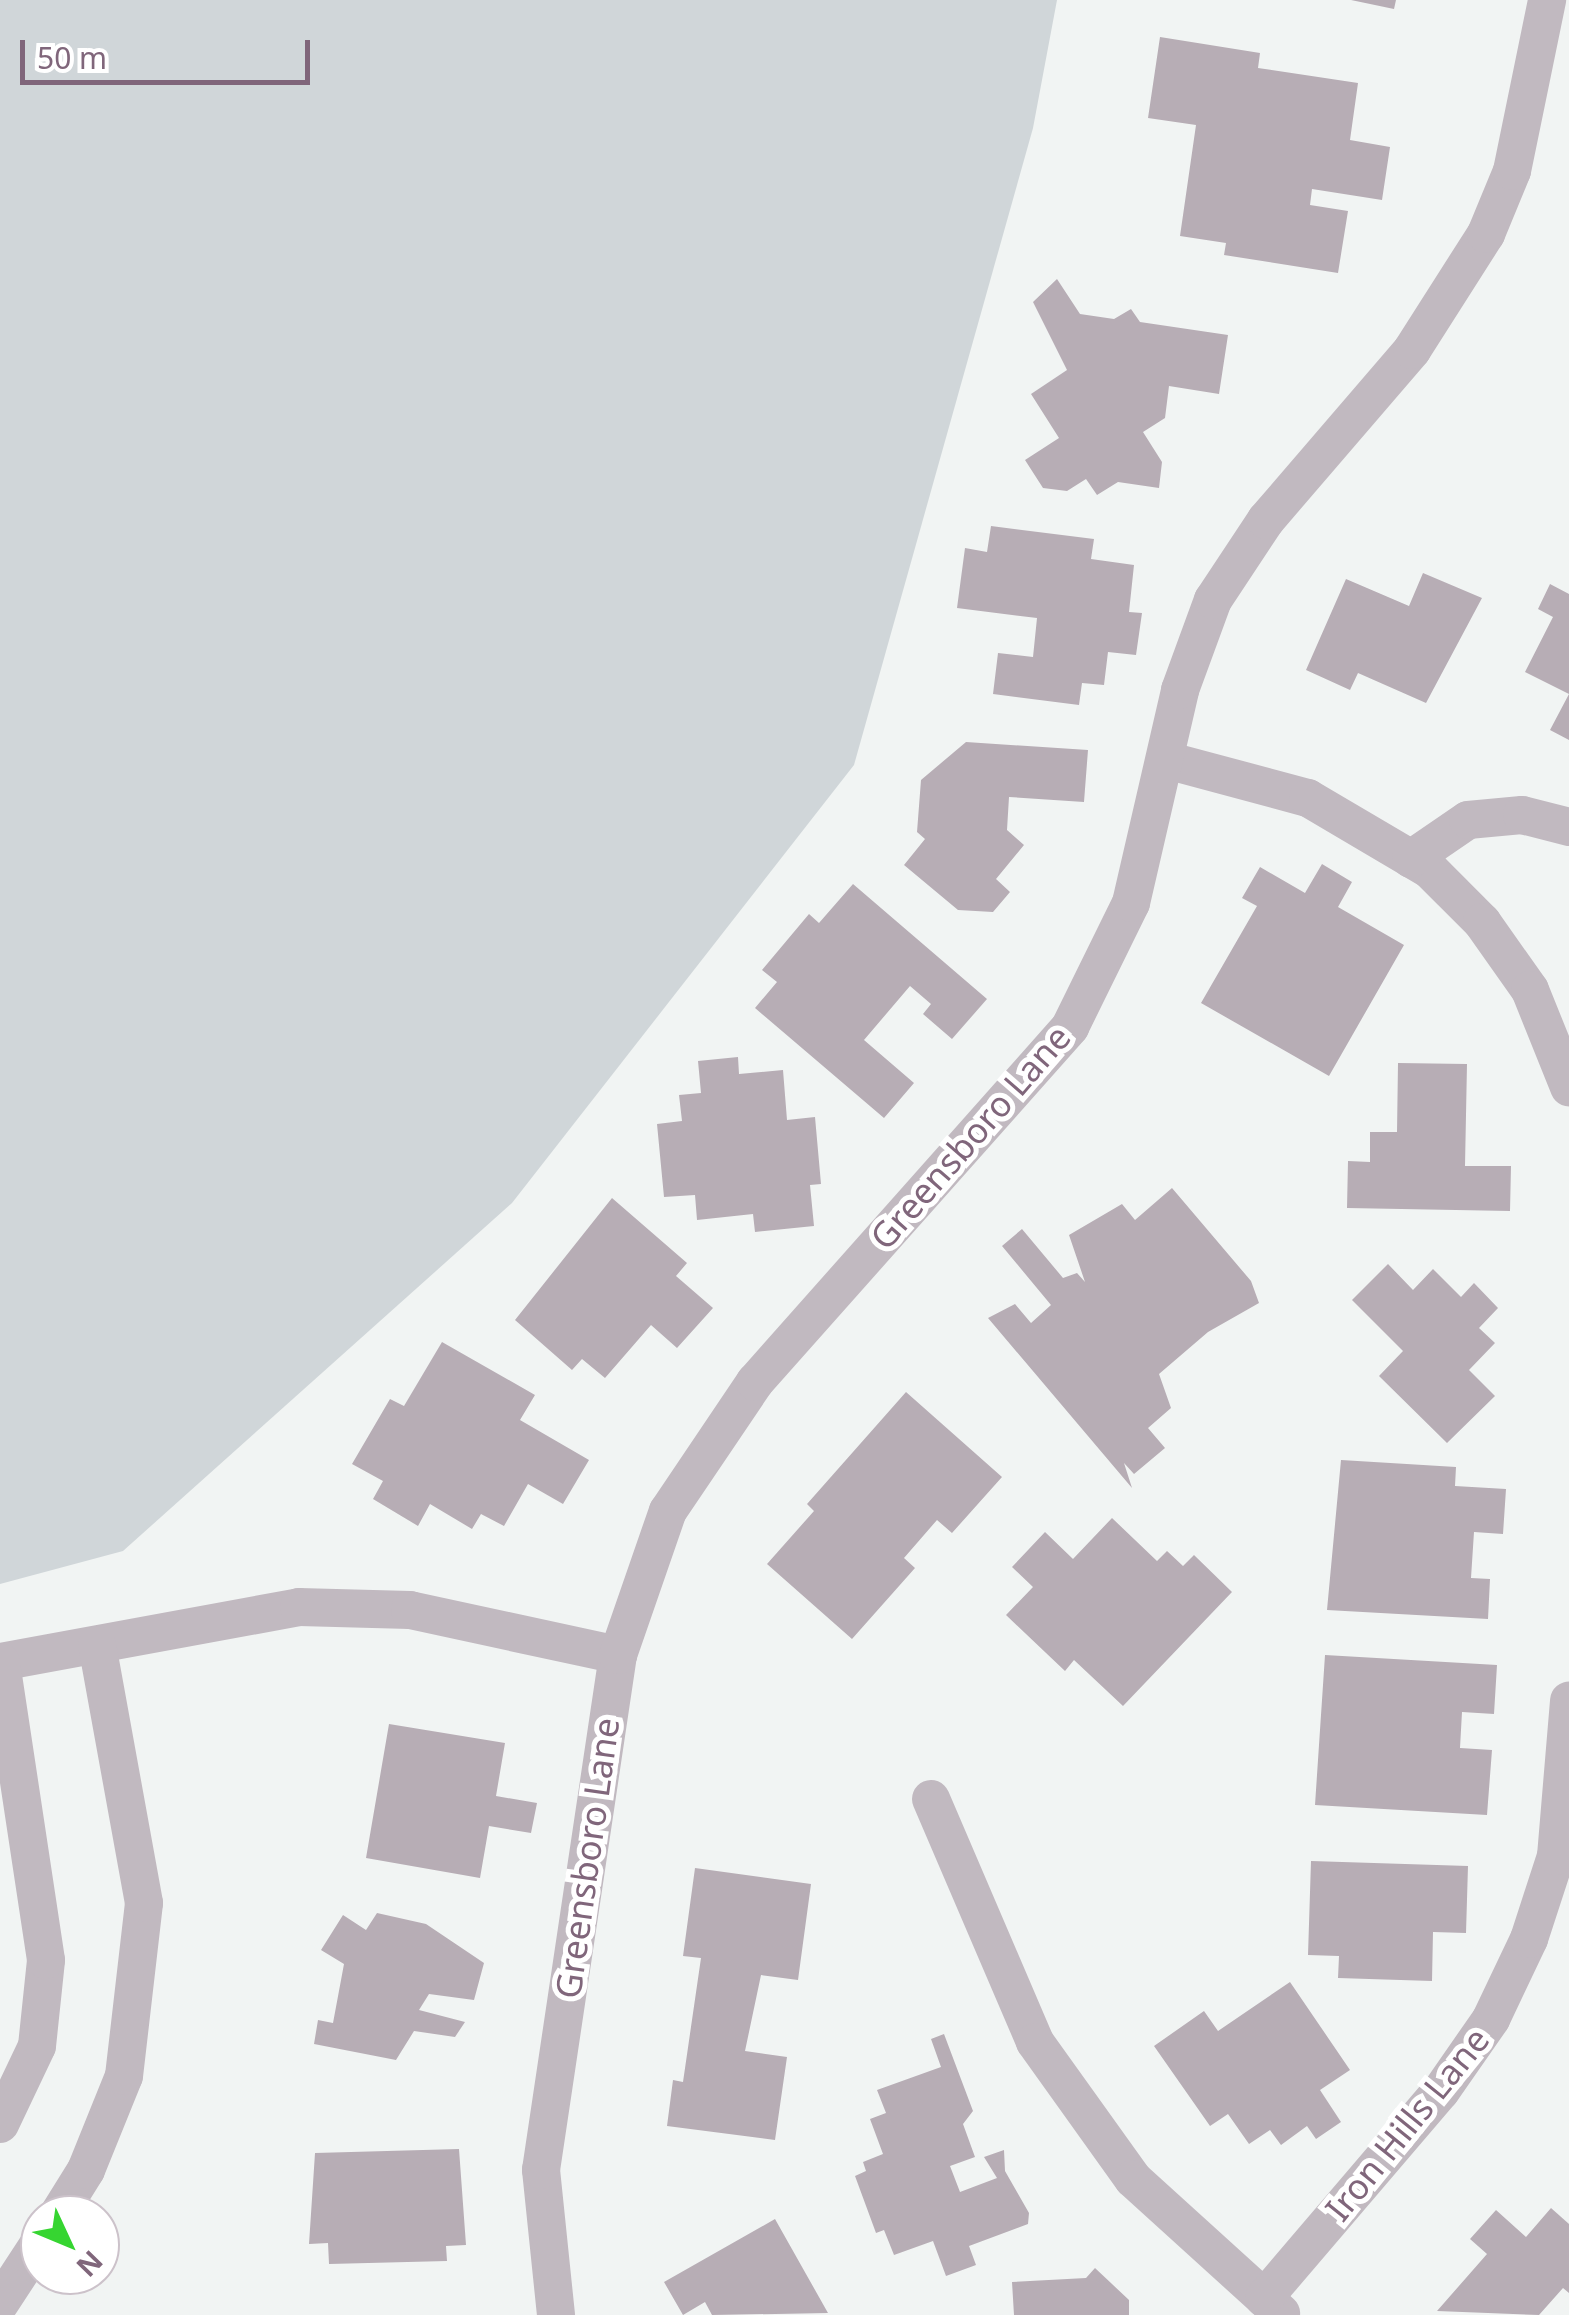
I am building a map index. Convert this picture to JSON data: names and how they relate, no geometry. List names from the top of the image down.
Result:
{
  "streets": {
    "street": ["Greensboro Lane", "Iron Hills Lane"]
  },
  "scale_bar": "50 m",
  "north": "bottom right"
}
